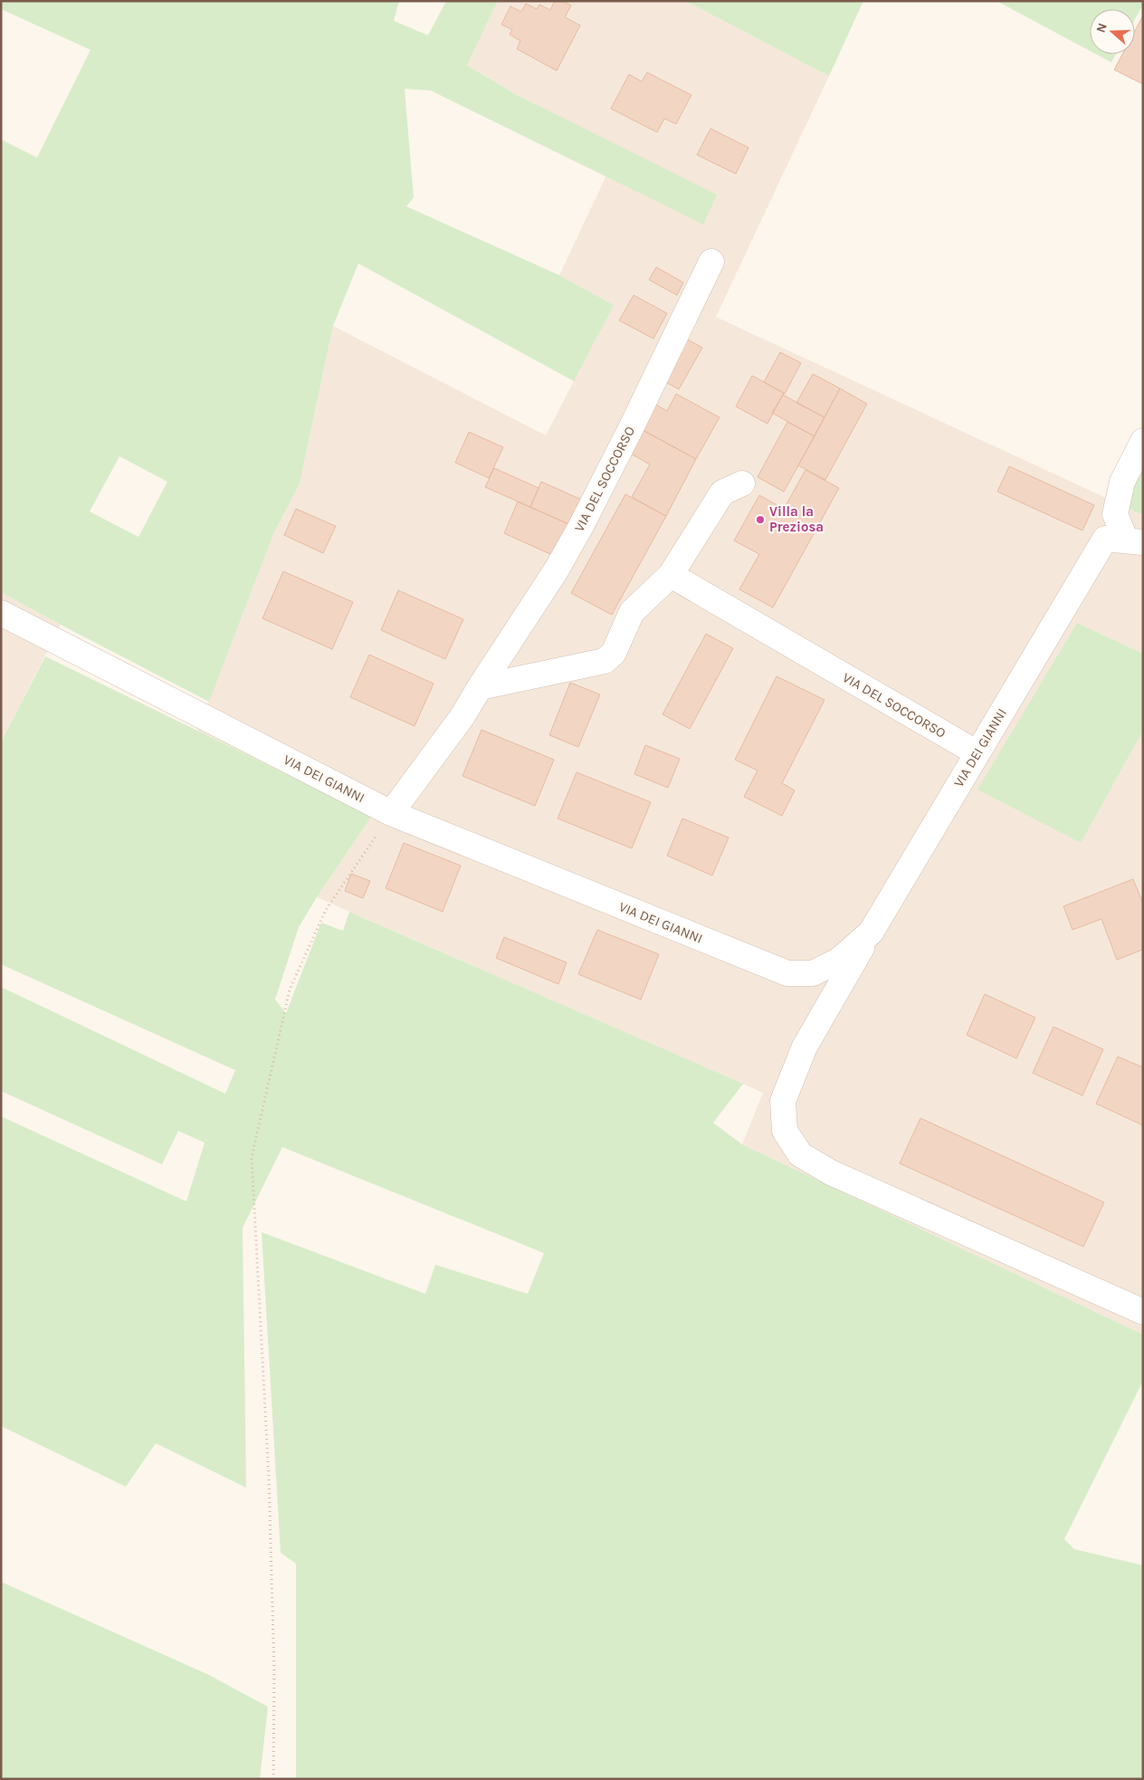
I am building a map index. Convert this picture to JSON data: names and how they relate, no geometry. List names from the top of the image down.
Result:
{
  "streets": {
    "street": ["VIA DEL SOCCORSO", "VIA DEI GIANNI"]
  },
  "crossings": [
    ["VIA DEL SOCCORSO", "VIA DEI GIANNI"]
  ],
  "places": ["Villa la Preziosa"],
  "north": "left"
}
